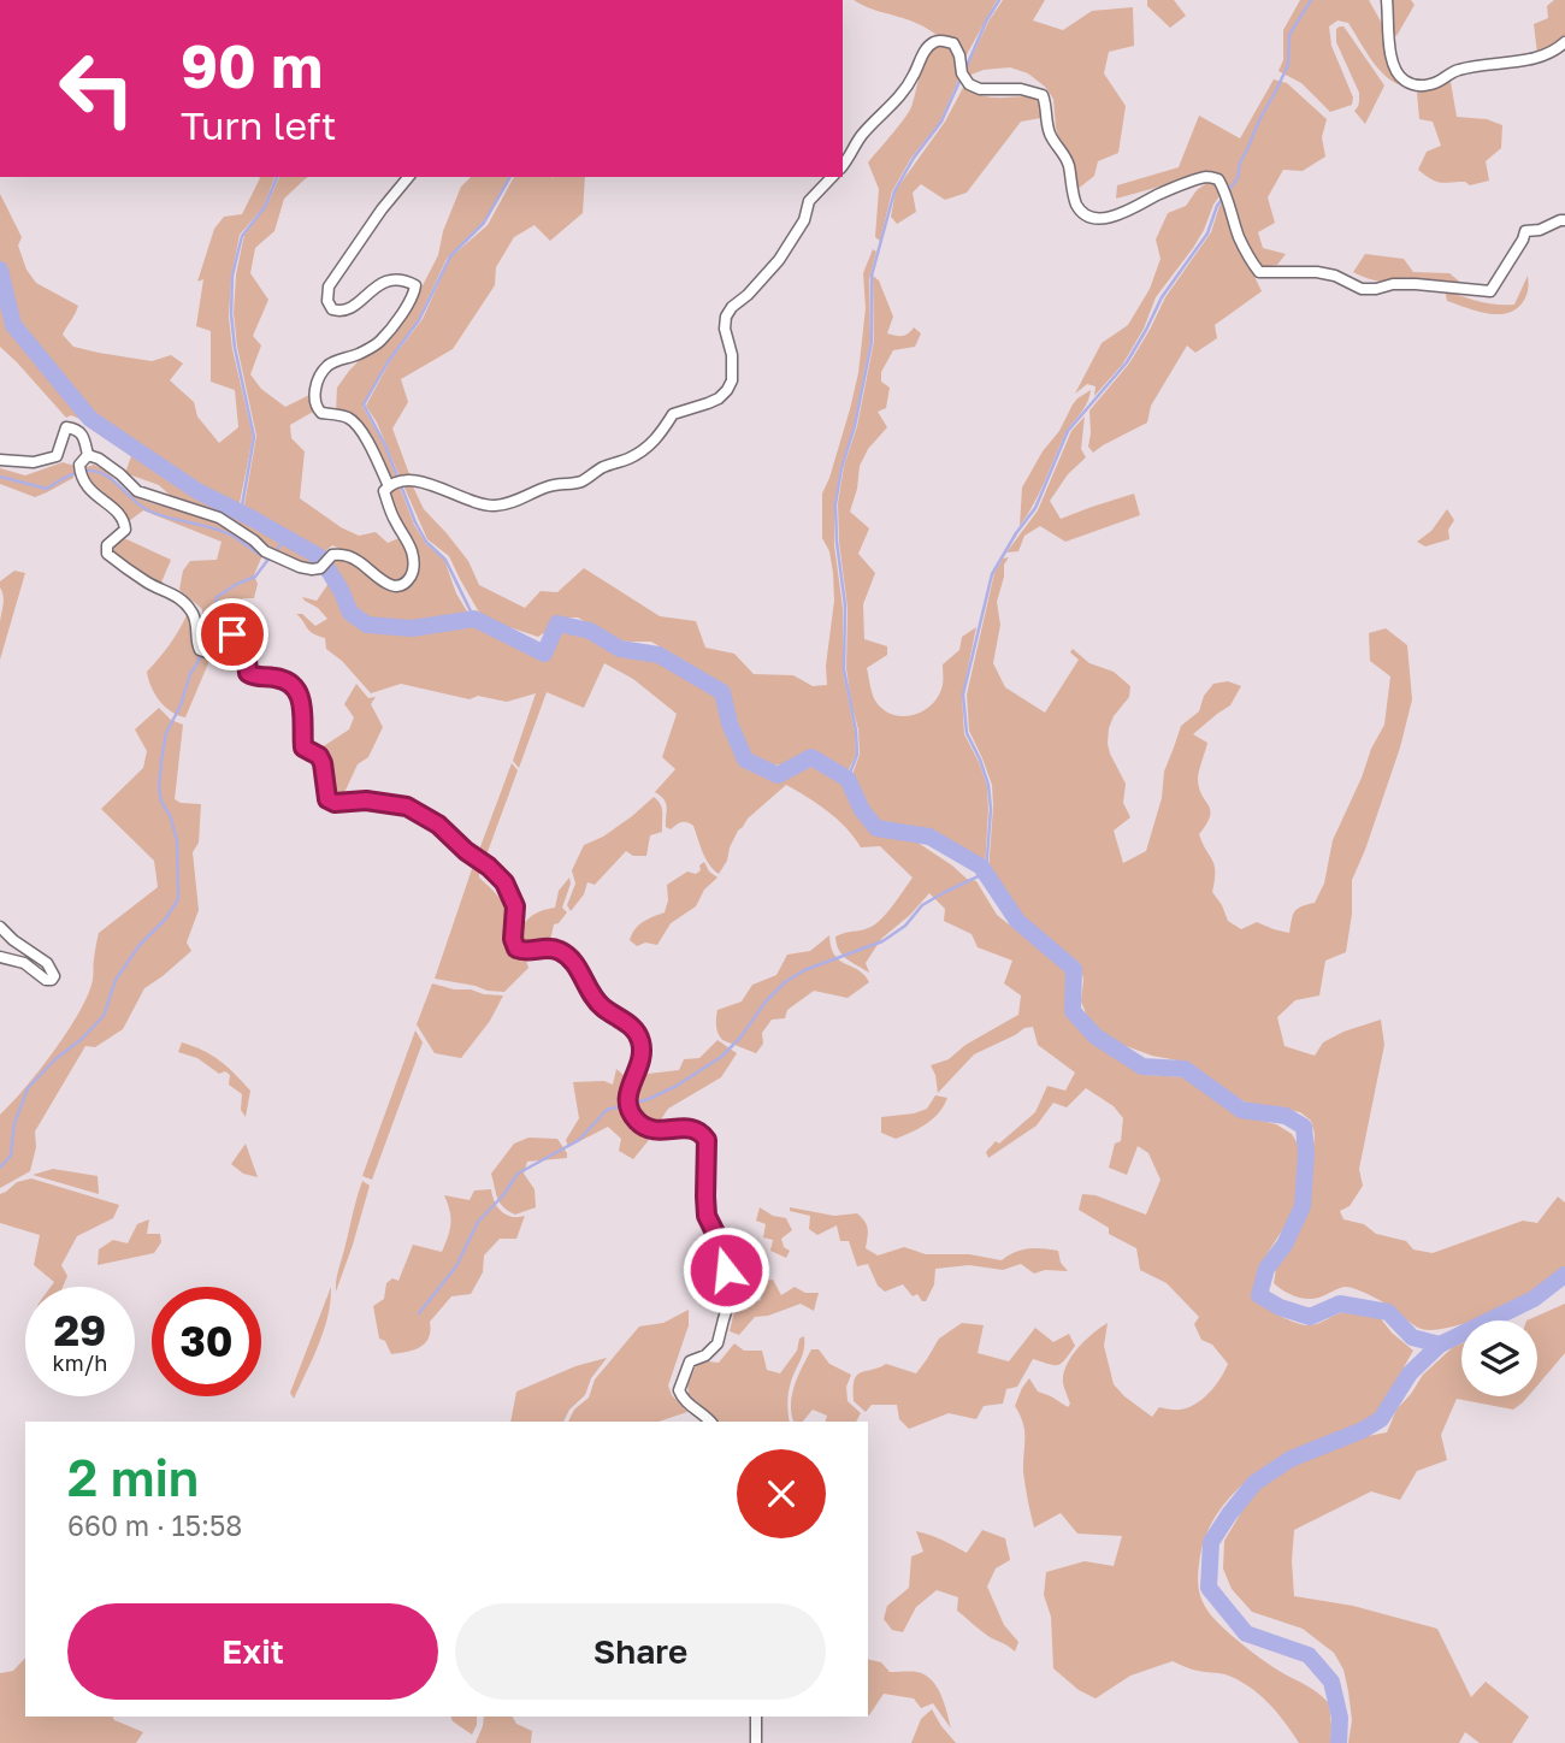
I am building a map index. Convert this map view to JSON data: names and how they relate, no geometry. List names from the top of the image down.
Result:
{
  "page": {
    "turn": ["90 m", "Turn left"],
    "speed": "29 km/h",
    "limit": "30",
    "heading": ["2 min", "660 m · 15:58"],
    "buttons": ["Exit", "Share"]
  }
}
